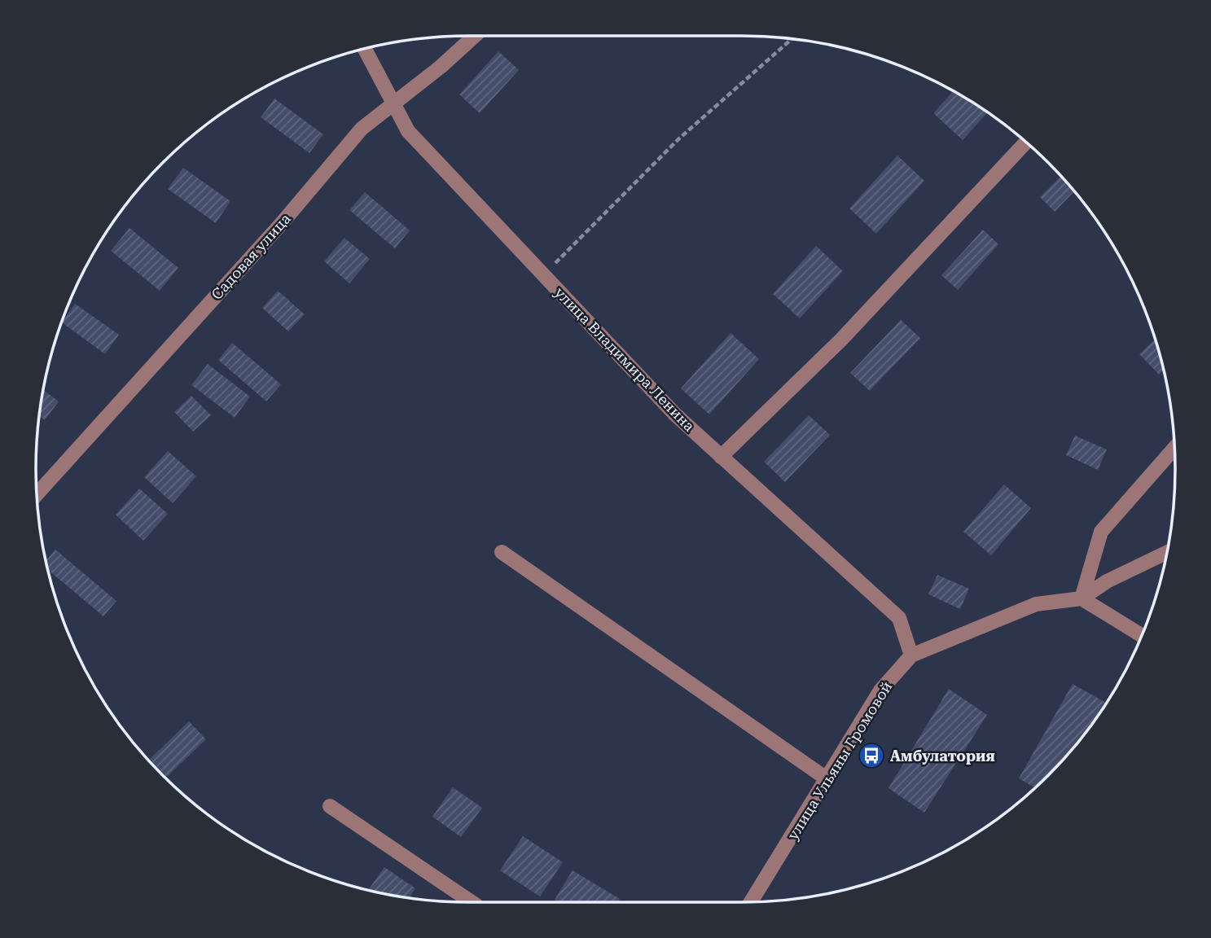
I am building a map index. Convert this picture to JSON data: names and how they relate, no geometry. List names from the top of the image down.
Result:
{
  "streets": {
    "street": ["Садовая улица", "улица Владимира Ленина", "улица Ульяны Громовой"]
  },
  "crossings": [
    ["Садовая улица", "улица Владимира Ленина"],
    ["улица Владимира Ленина", "улица Ульяны Громовой"]
  ],
  "places": {
    "bus stop": ["Амбулатория"]
  }
}
